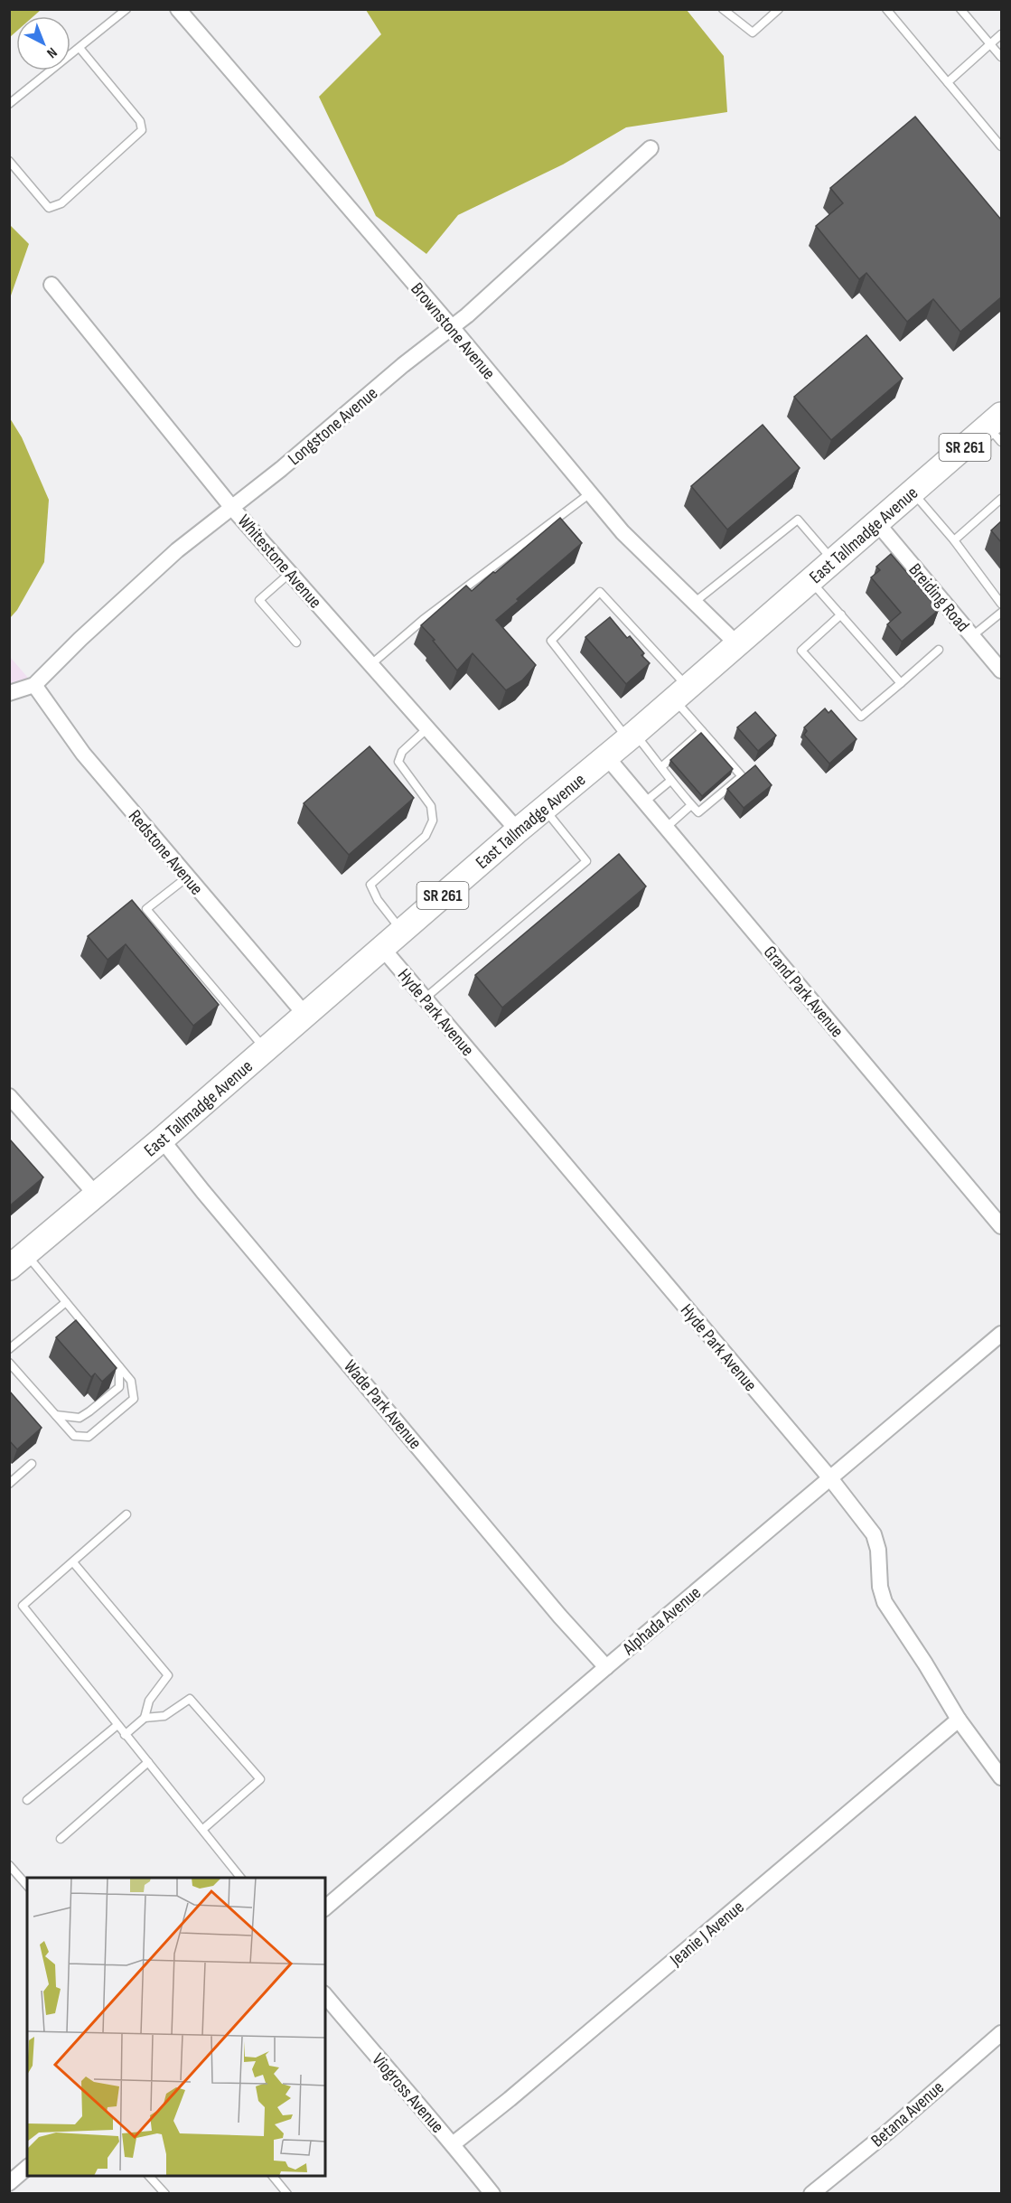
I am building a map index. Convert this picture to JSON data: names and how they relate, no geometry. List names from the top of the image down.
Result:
{
  "streets": {
    "main road": ["SR 261", "East Tallmadge Avenue"],
    "street": [
      "Brownstone Avenue",
      "Longstone Avenue",
      "Whitestone Avenue",
      "Breiding Road",
      "Redstone Avenue",
      "Grand Park Avenue",
      "Hyde Park Avenue",
      "Wade Park Avenue",
      "Alphada Avenue",
      "Jeanie J Avenue",
      "Viogross Avenue",
      "Betana Avenue"
    ]
  },
  "crossings": [
    ["Brownstone Avenue", "Longstone Avenue"],
    ["Brownstone Avenue", "East Tallmadge Avenue"],
    ["Longstone Avenue", "Whitestone Avenue"],
    ["Longstone Avenue", "Redstone Avenue"],
    ["East Tallmadge Avenue", "Whitestone Avenue"],
    ["East Tallmadge Avenue", "Breiding Road"],
    ["East Tallmadge Avenue", "Redstone Avenue"],
    ["East Tallmadge Avenue", "Grand Park Avenue"],
    ["East Tallmadge Avenue", "Hyde Park Avenue"],
    ["East Tallmadge Avenue", "Wade Park Avenue"],
    ["Hyde Park Avenue", "Alphada Avenue"],
    ["Hyde Park Avenue", "Jeanie J Avenue"],
    ["Wade Park Avenue", "Alphada Avenue"],
    ["Jeanie J Avenue", "Viogross Avenue"]
  ],
  "north": "bottom right"
}
